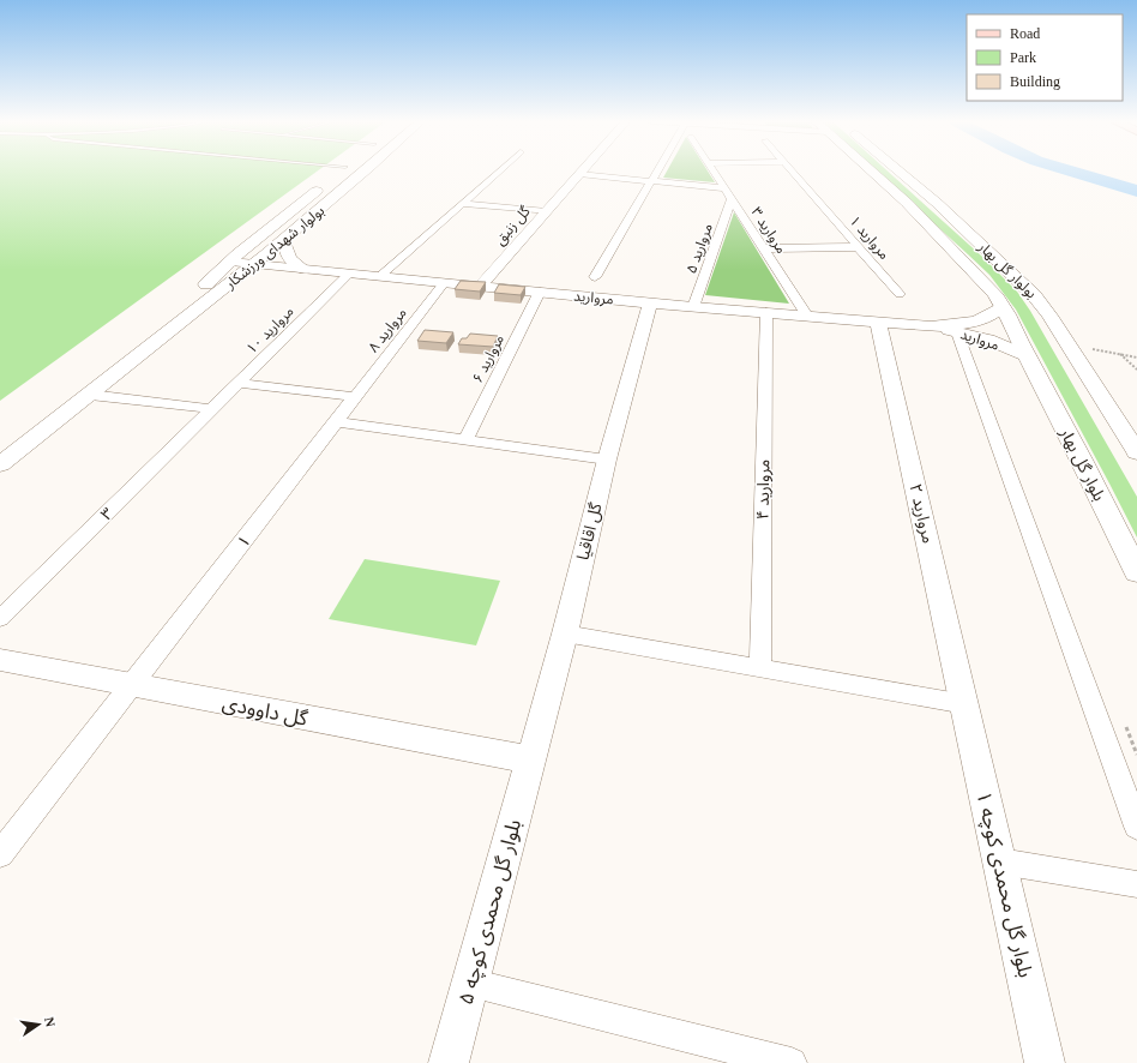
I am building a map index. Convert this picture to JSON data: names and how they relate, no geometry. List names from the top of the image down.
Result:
{
  "streets": {
    "main road": ["بولوار شهدای ورزشکار", "بولوار گل بهار", "بلوار گل بهار"],
    "street": [
      "گل زنبق",
      "مروارید ۳",
      "مروارید ۱",
      "مروارید ۵",
      "مروارید",
      "مروارید ۱۰",
      "مروارید ۸",
      "مروارید ۶",
      "مروارید ۴",
      "۳",
      "مروارید ۲",
      "گل اقاقیا",
      "۱",
      "گل داوودی",
      "بلوار گل محمدی کوچه ۱",
      "بلوار گل محمدی کوچه ۵"
    ]
  },
  "crossings": [
    ["گل زنبق", "مروارید"],
    ["مروارید ۳", "مروارید ۵"],
    ["مروارید ۳", "مروارید"],
    ["بولوار شهدای ورزشکار", "مروارید"],
    ["مروارید ۵", "مروارید"],
    ["بولوار گل بهار", "مروارید"],
    ["بولوار گل بهار", "بلوار گل بهار"],
    ["مروارید", "مروارید ۱۰"],
    ["مروارید", "مروارید ۸"],
    ["مروارید", "مروارید ۶"],
    ["مروارید", "بلوار گل بهار"],
    ["مروارید", "مروارید ۴"],
    ["مروارید", "مروارید ۲"],
    ["مروارید", "گل اقاقیا"],
    ["مروارید ۱۰", "۳"],
    ["مروارید ۸", "۱"],
    ["مروارید ۲", "بلوار گل محمدی کوچه ۱"],
    ["گل اقاقیا", "گل داوودی"],
    ["گل اقاقیا", "بلوار گل محمدی کوچه ۵"],
    ["۱", "گل داوودی"],
    ["گل داوودی", "بلوار گل محمدی کوچه ۵"]
  ],
  "legend": ["Road", "Park", "Building"],
  "north": "right"
}
